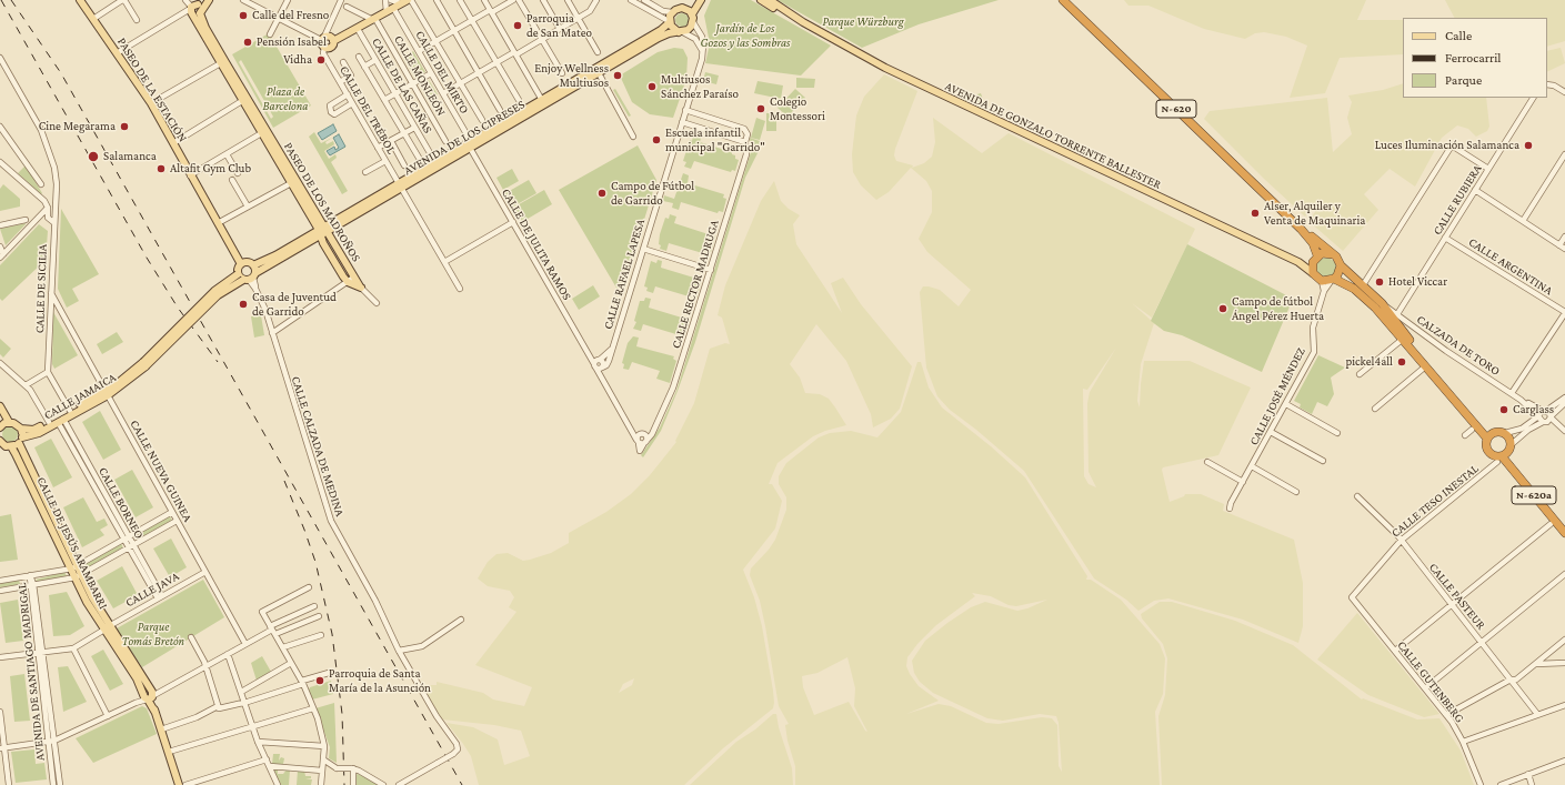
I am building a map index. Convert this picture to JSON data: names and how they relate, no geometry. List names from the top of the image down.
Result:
{
  "streets": {
    "highway": ["N-620", "N-620a"],
    "main road": [
      "PASEO DE LA ESTACIÓN",
      "AVENIDA DE GONZALO TORRENTE BALLESTER",
      "AVENIDA DE LOS CIPRESES",
      "PASEO DE LOS MADROÑOS",
      "CALLE JAMAICA",
      "CALLE DE JESÚS ARAMBARRI"
    ],
    "street": [
      "CALLE DEL MIRTO",
      "CALLE MONLEÓN",
      "CALLE DE LAS CAÑAS",
      "CALLE DEL TRÉBOL",
      "CALLE RUBIERA",
      "CALLE DE JULITA RAMOS",
      "CALLE ARGENTINA",
      "CALLE RAFAEL LAPESA",
      "CALLE RECTOR MADRUGA",
      "CALLE DE SICILIA",
      "CALZADA DE TORO",
      "CALLE JOSÉ MÉNDEZ",
      "CALLE CALZADA DE MEDINA",
      "CALLE NUEVA GUINEA",
      "CALLE TESO INESTAL",
      "CALLE BORNEO",
      "CALLE JAVA",
      "CALLE PASTEUR",
      "AVENIDA DE SANTIAGO MADRIGAL",
      "CALLE GUTENBERG"
    ]
  },
  "crossings": [
    ["CALLE DEL MIRTO", "AVENIDA DE LOS CIPRESES"],
    ["CALLE DEL MIRTO", "CALLE DE JULITA RAMOS"],
    ["N-620", "AVENIDA DE GONZALO TORRENTE BALLESTER"],
    ["N-620", "CALLE JOSÉ MÉNDEZ"],
    ["CALLE DEL TRÉBOL", "AVENIDA DE LOS CIPRESES"],
    ["AVENIDA DE GONZALO TORRENTE BALLESTER", "CALLE JOSÉ MÉNDEZ"],
    ["AVENIDA DE LOS CIPRESES", "PASEO DE LOS MADROÑOS"],
    ["AVENIDA DE LOS CIPRESES", "CALLE DE JULITA RAMOS"],
    ["AVENIDA DE LOS CIPRESES", "CALLE JAMAICA"],
    ["AVENIDA DE LOS CIPRESES", "CALLE CALZADA DE MEDINA"],
    ["CALLE RUBIERA", "CALLE ARGENTINA"],
    ["CALLE RUBIERA", "CALZADA DE TORO"],
    ["CALLE DE JULITA RAMOS", "CALLE RAFAEL LAPESA"],
    ["CALLE DE JULITA RAMOS", "CALLE RECTOR MADRUGA"],
    ["CALLE DE SICILIA", "CALLE NUEVA GUINEA"],
    ["CALLE JAMAICA", "CALLE CALZADA DE MEDINA"],
    ["CALLE JAMAICA", "CALLE NUEVA GUINEA"],
    ["CALLE JAMAICA", "CALLE BORNEO"],
    ["CALLE JAMAICA", "CALLE DE JESÚS ARAMBARRI"],
    ["CALLE NUEVA GUINEA", "CALLE JAVA"],
    ["N-620a", "CALLE TESO INESTAL"],
    ["CALLE TESO INESTAL", "CALLE PASTEUR"],
    ["CALLE TESO INESTAL", "CALLE GUTENBERG"],
    ["CALLE BORNEO", "CALLE JAVA"],
    ["CALLE DE JESÚS ARAMBARRI", "CALLE JAVA"]
  ],
  "parks": [
    "Parque Würzburg",
    "Jardín de Los Gozos y las Sombras",
    "Plaza de Barcelona",
    "Parque Tomás Bretón"
  ],
  "places": [
    "Calle del Fresno",
    "Parroquia de San Mateo",
    "Pensión Isabel",
    "Vidha",
    "Enjoy Wellness Multiusos",
    "Multiusos Sánchez Paraíso",
    "Colegio Montessori",
    "Cine Megarama",
    "Escuela infantil municipal \"Garrido\"",
    "Luces Iluminación Salamanca",
    "Salamanca",
    "Altafit Gym Club",
    "Campo de Fútbol de Garrido",
    "Alser, Alquiler y Venta de Maquinaria",
    "Hotel Viccar",
    "Casa de Juventud de Garrido",
    "Campo de fútbol Ángel Pérez Huerta",
    "pickel4all",
    "Carglass",
    "Parroquia de Santa María de la Asunción"
  ],
  "legend": ["Calle", "Ferrocarril", "Parque"]
}
